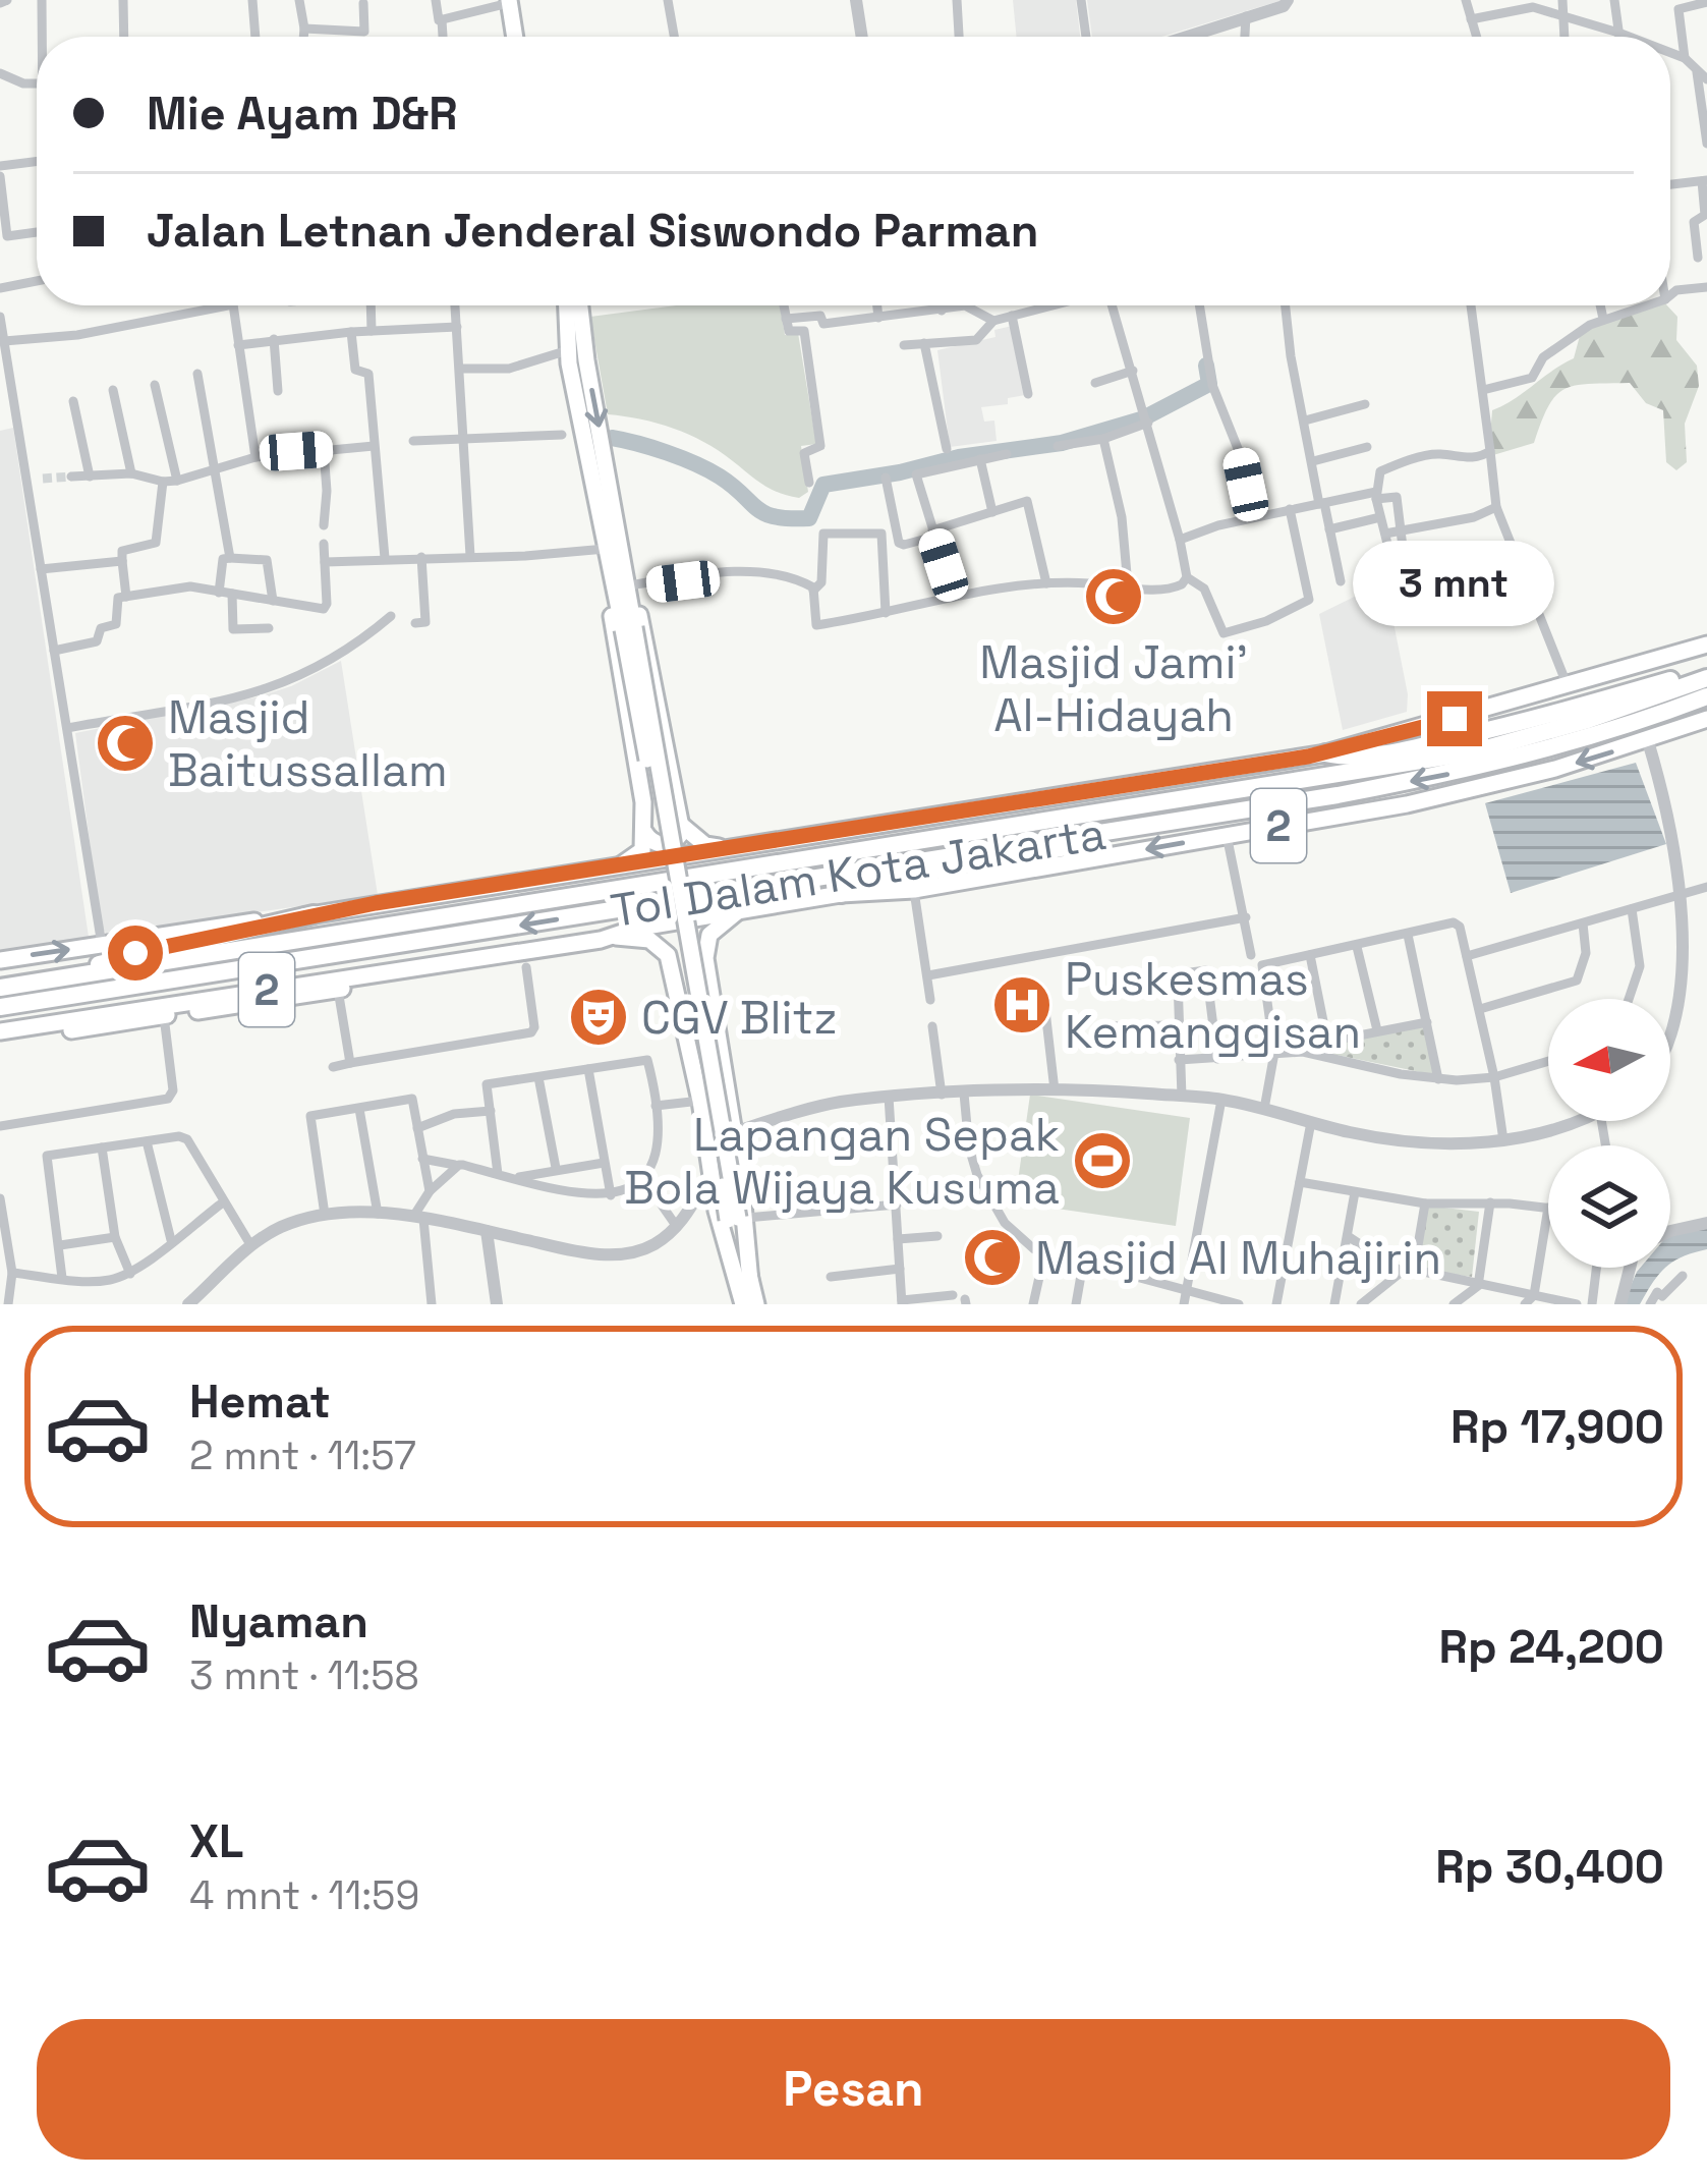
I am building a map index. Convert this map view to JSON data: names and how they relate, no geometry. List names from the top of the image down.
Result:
{
  "streets": {
    "highway": ["Tol Dalam Kota Jakarta"],
    "main road": ["2"]
  },
  "places": {
    "mosque": ["Masjid Jami' Al-Hidayah", "Masjid Baitussallam", "Masjid Al Muhajirin"],
    "hospital": ["Puskesmas Kemanggisan"],
    "theatre": ["CGV Blitz"],
    "sports": ["Lapangan Sepak Bola Wijaya Kusuma"]
  },
  "north": "left",
  "page": {
    "banner": ["Mie Ayam D&R", "Jalan Letnan Jenderal Siswondo Parman"],
    "bubble": "3 mnt",
    "list": [
      {
        "name": "Hemat",
        "note": "2 mnt · 11:57",
        "value": "Rp 17,900"
      },
      {
        "name": "Nyaman",
        "note": "3 mnt · 11:58",
        "value": "Rp 24,200"
      },
      {
        "name": "XL",
        "note": "4 mnt · 11:59",
        "value": "Rp 30,400"
      }
    ],
    "buttons": "Pesan"
  }
}
